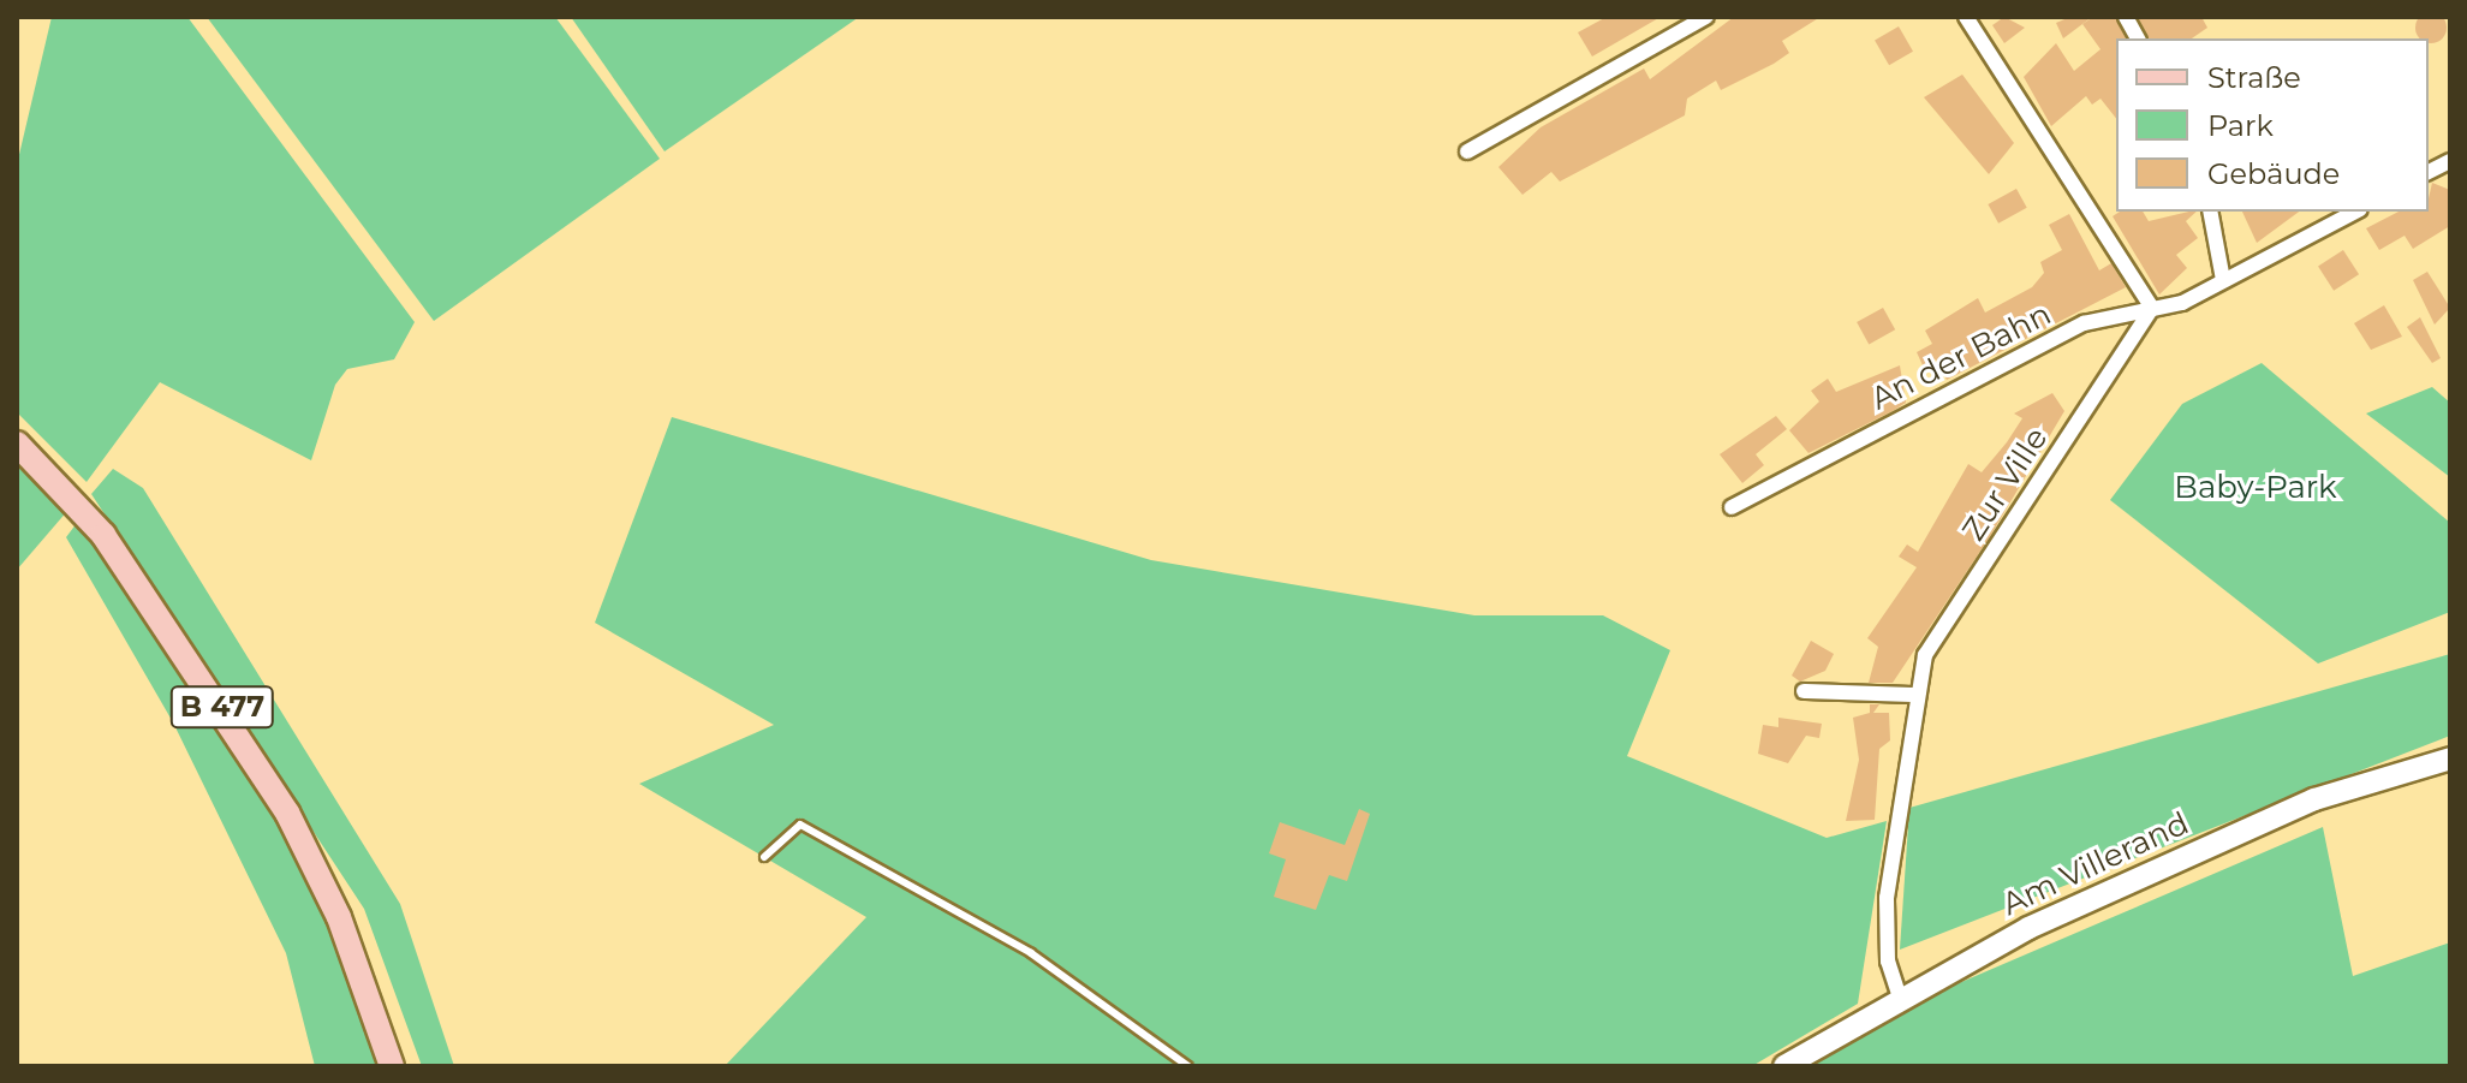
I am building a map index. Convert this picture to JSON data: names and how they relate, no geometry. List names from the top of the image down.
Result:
{
  "streets": {
    "main road": ["B 477", "Am Villerand"],
    "street": ["An der Bahn", "Zur Ville"]
  },
  "crossings": [
    ["An der Bahn", "Zur Ville"],
    ["Zur Ville", "Am Villerand"]
  ],
  "parks": ["Baby-Park"],
  "legend": ["Straße", "Park", "Gebäude"]
}
